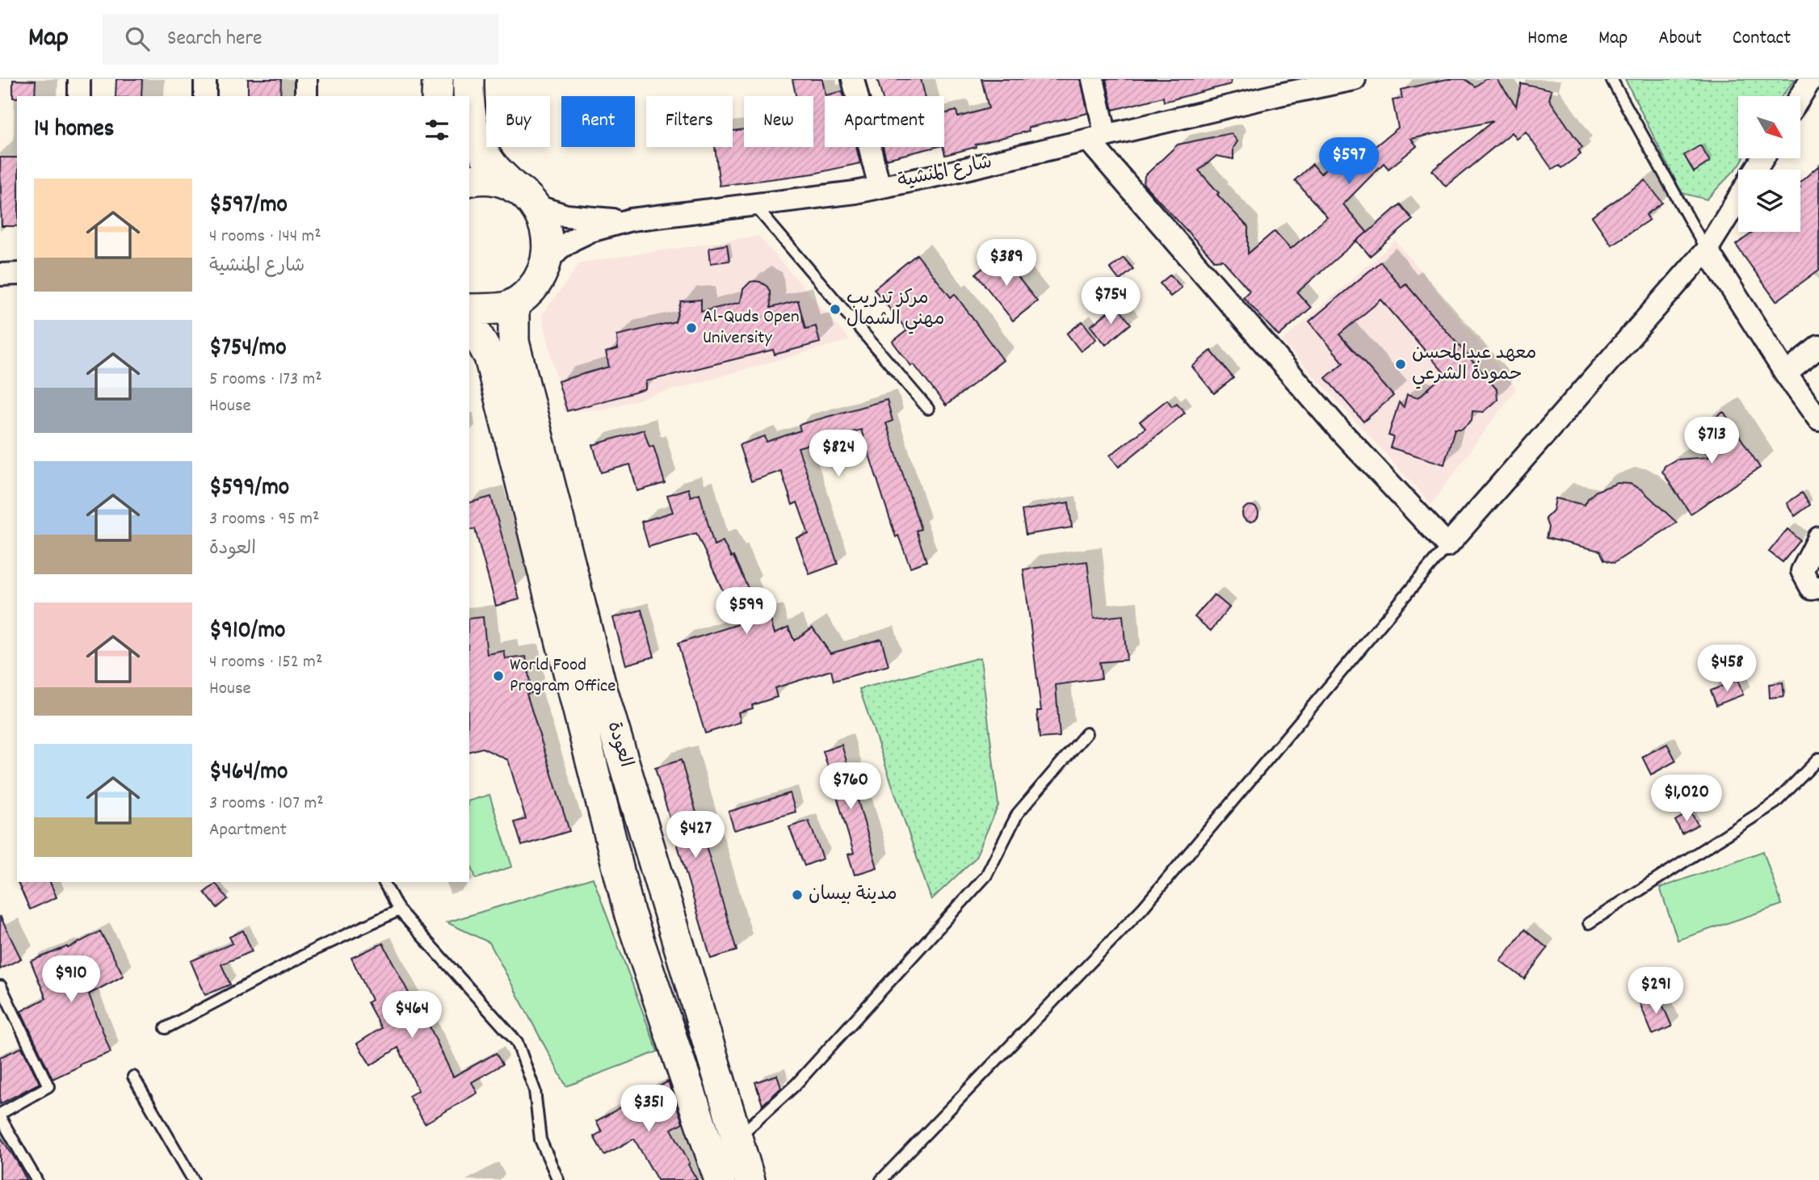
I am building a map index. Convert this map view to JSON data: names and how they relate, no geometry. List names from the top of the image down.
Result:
{
  "streets": {
    "main road": ["العودة"],
    "street": ["شارع المنشية"]
  },
  "places": [
    "مركز تدريب مهني الشمال",
    "Al-Quds Open University",
    "معهد عبدالمحسن حمودة الشرعي",
    "World Food Program Office",
    "مدينة بيسان"
  ],
  "north": "bottom right",
  "page": {
    "header": "Map",
    "search": "Search here",
    "nav": [
      "Home",
      "Map",
      "About",
      "Contact"
    ],
    "chip": [
      "Buy",
      "Rent",
      "Filters",
      "New",
      "Apartment"
    ],
    "heading": "14 homes",
    "price": [
      "$597",
      "$389",
      "$754",
      "$713",
      "$824",
      "$599",
      "$458",
      "$760",
      "$1,020",
      "$427",
      "$910",
      "$291",
      "$464",
      "$351"
    ],
    "list": [
      {
        "name": "$597/mo",
        "note": "4 rooms · 144 m² · شارع المنشية"
      },
      {
        "name": "$754/mo",
        "note": "5 rooms · 173 m² · House"
      },
      {
        "name": "$599/mo",
        "note": "3 rooms · 95 m² · العودة"
      },
      {
        "name": "$910/mo",
        "note": "4 rooms · 152 m² · House"
      },
      {
        "name": "$464/mo",
        "note": "3 rooms · 107 m² · Apartment"
      }
    ]
  }
}
